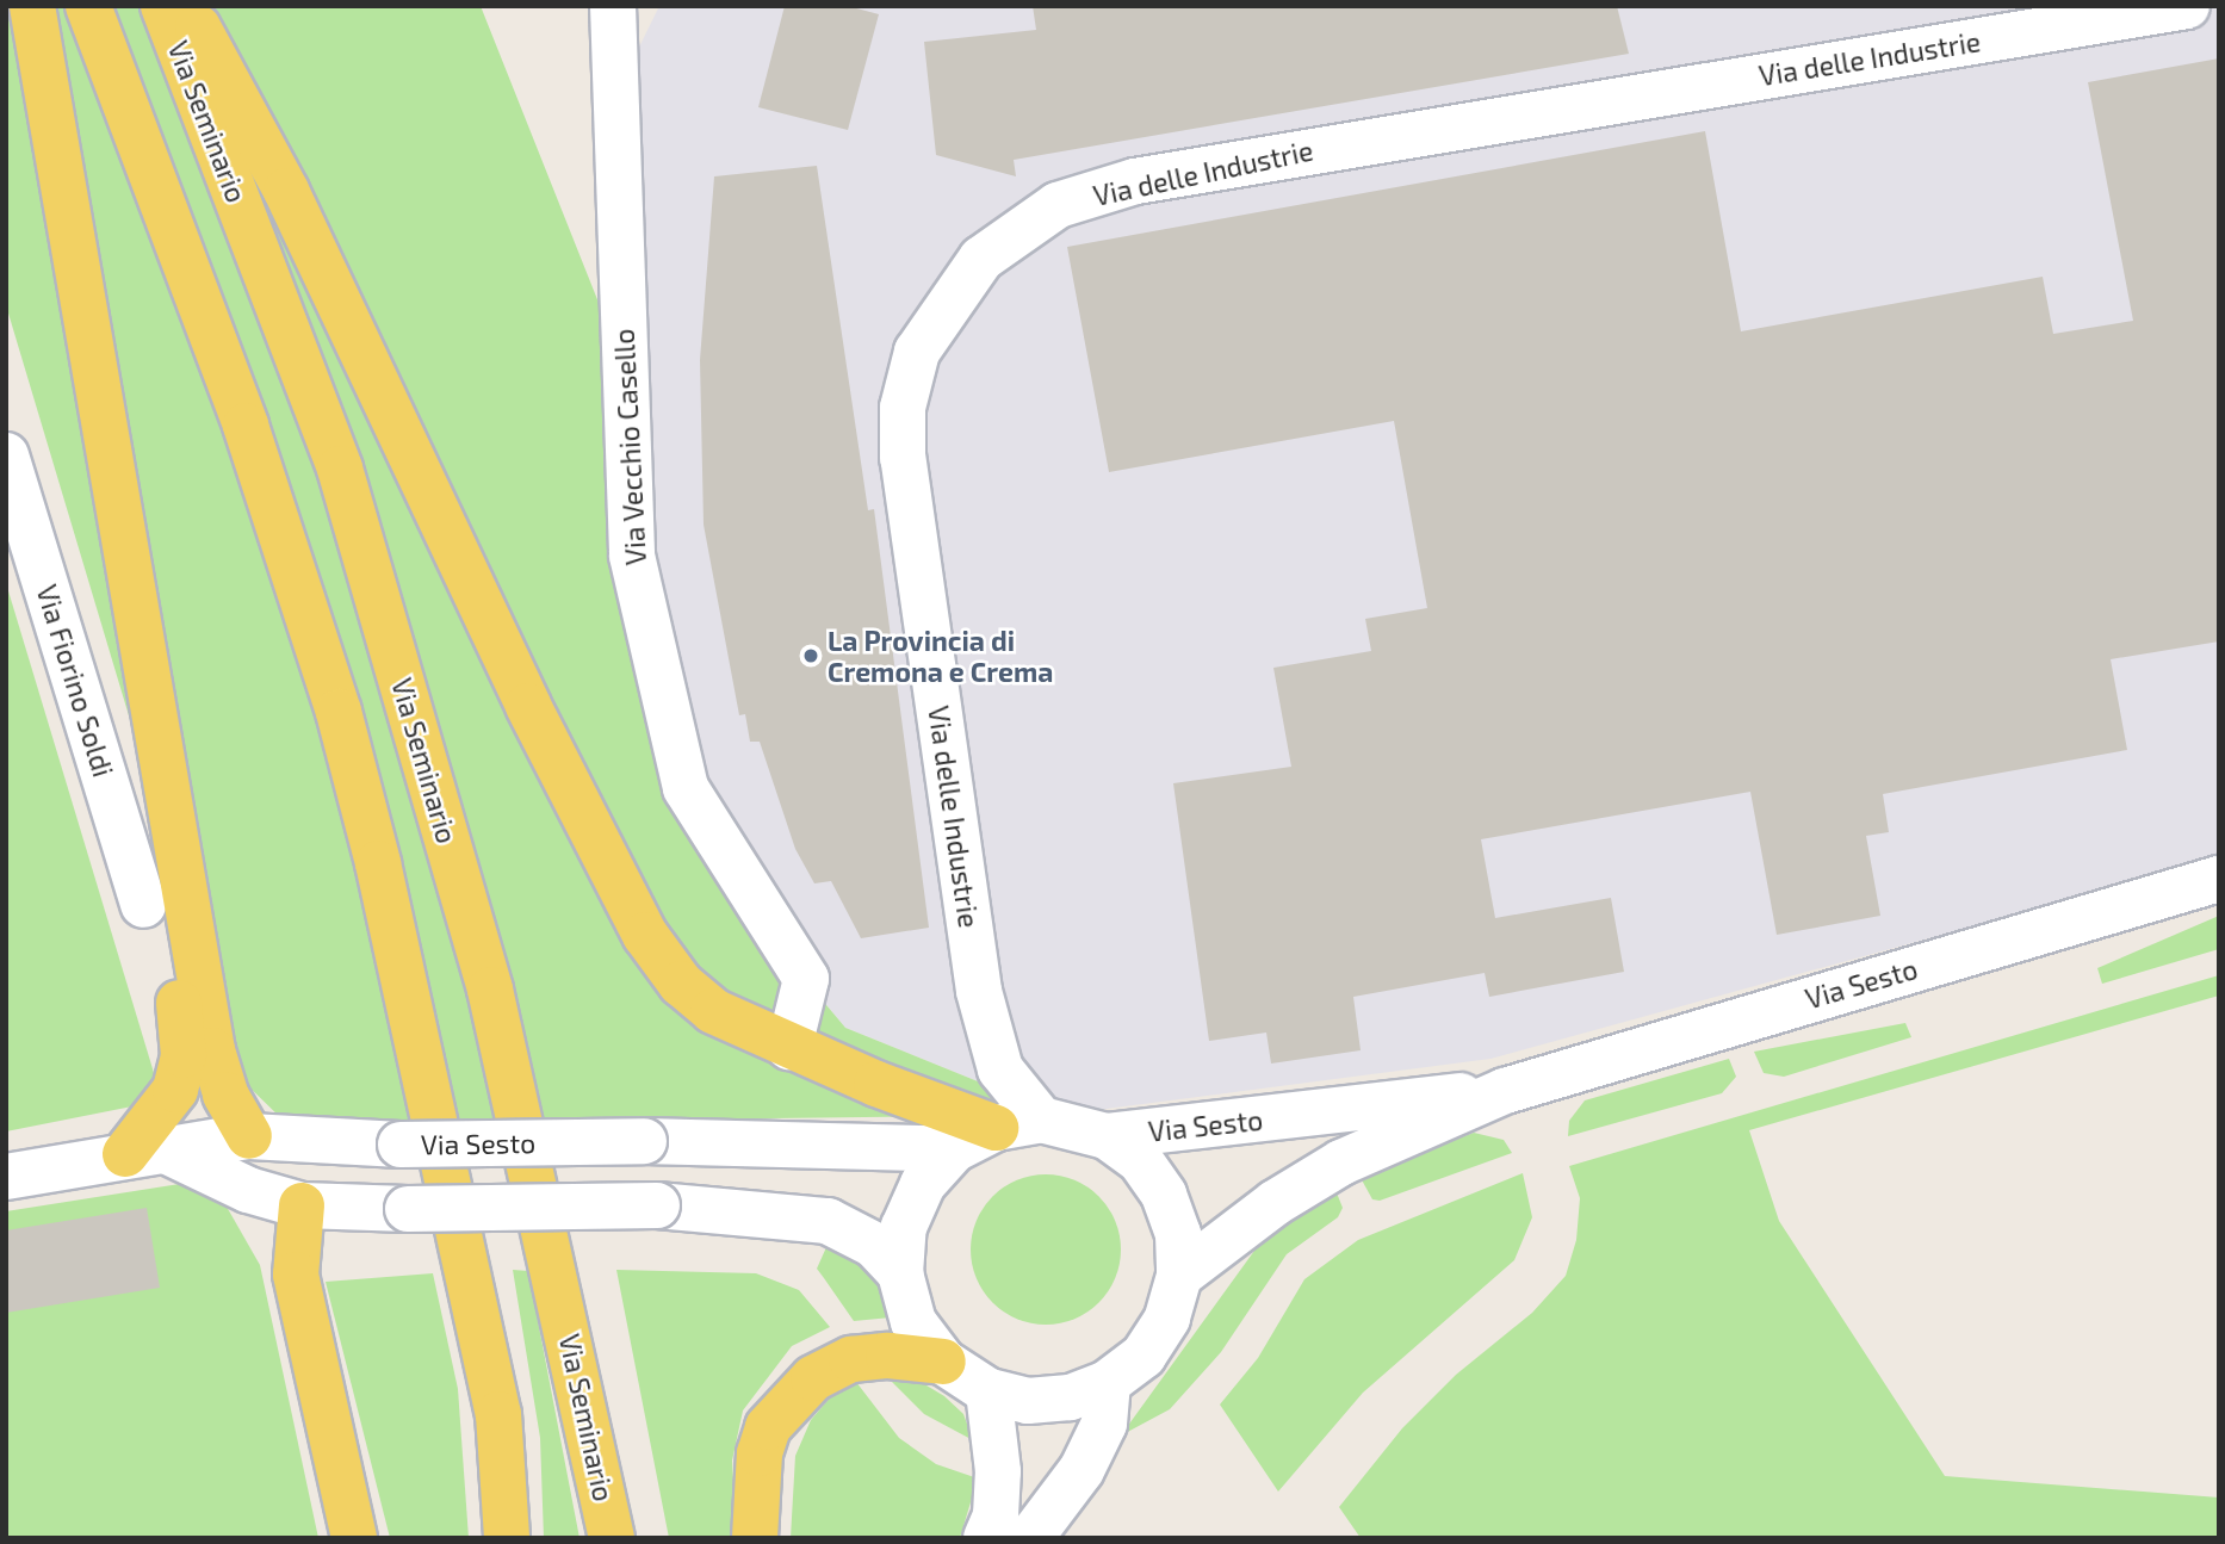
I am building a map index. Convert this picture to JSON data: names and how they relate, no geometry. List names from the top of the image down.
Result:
{
  "streets": {
    "main road": ["Via Seminario"],
    "street": [
      "Via delle Industrie",
      "Via Vecchio Casello",
      "Via Fiorino Soldi",
      "Via Sesto"
    ]
  },
  "crossings": [
    ["Via delle Industrie", "Via Sesto"]
  ],
  "places": ["La Provincia di Cremona e Crema"]
}
